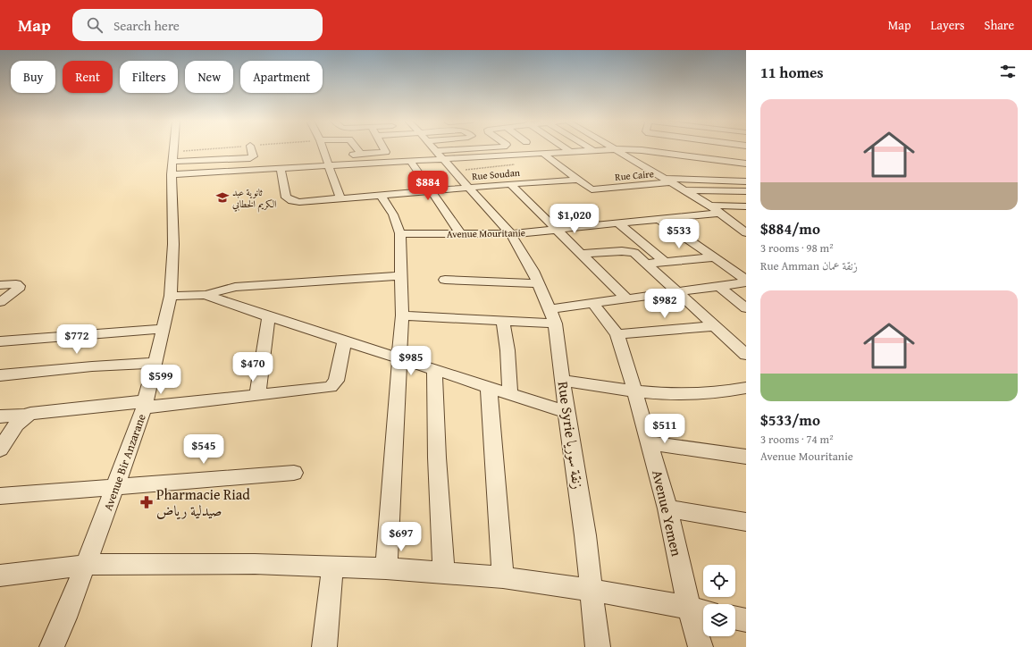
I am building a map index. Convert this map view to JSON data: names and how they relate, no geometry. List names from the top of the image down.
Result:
{
  "streets": {
    "street": [
      "Rue Soudan",
      "Rue Caire",
      "Avenue Mouritanie",
      "Rue Syrie زنقة سوريا",
      "Avenue Bir Anzarane",
      "Avenue Yemen"
    ]
  },
  "crossings": [
    ["Rue Soudan", "Rue Syrie زنقة سوريا"],
    ["Avenue Mouritanie", "Rue Syrie زنقة سوريا"]
  ],
  "places": {
    "school or university": ["ثانوية عبد الكريم الخطابي"],
    "pharmacy": ["Pharmacie Riad صيدلية رياض"]
  },
  "page": {
    "header": "Map",
    "search": "Search here",
    "nav": ["Map", "Layers", "Share"],
    "heading": "11 homes",
    "chip": [
      "Buy",
      "Rent",
      "Filters",
      "New",
      "Apartment"
    ],
    "list": [
      {
        "name": "$884/mo",
        "note": "3 rooms · 98 m² · Rue Amman زنقة عمان"
      },
      {
        "name": "$533/mo",
        "note": "3 rooms · 74 m² · Avenue Mouritanie"
      }
    ],
    "price": [
      "$884",
      "$1,020",
      "$533",
      "$982",
      "$772",
      "$985",
      "$470",
      "$599",
      "$511",
      "$545",
      "$697"
    ]
  }
}
